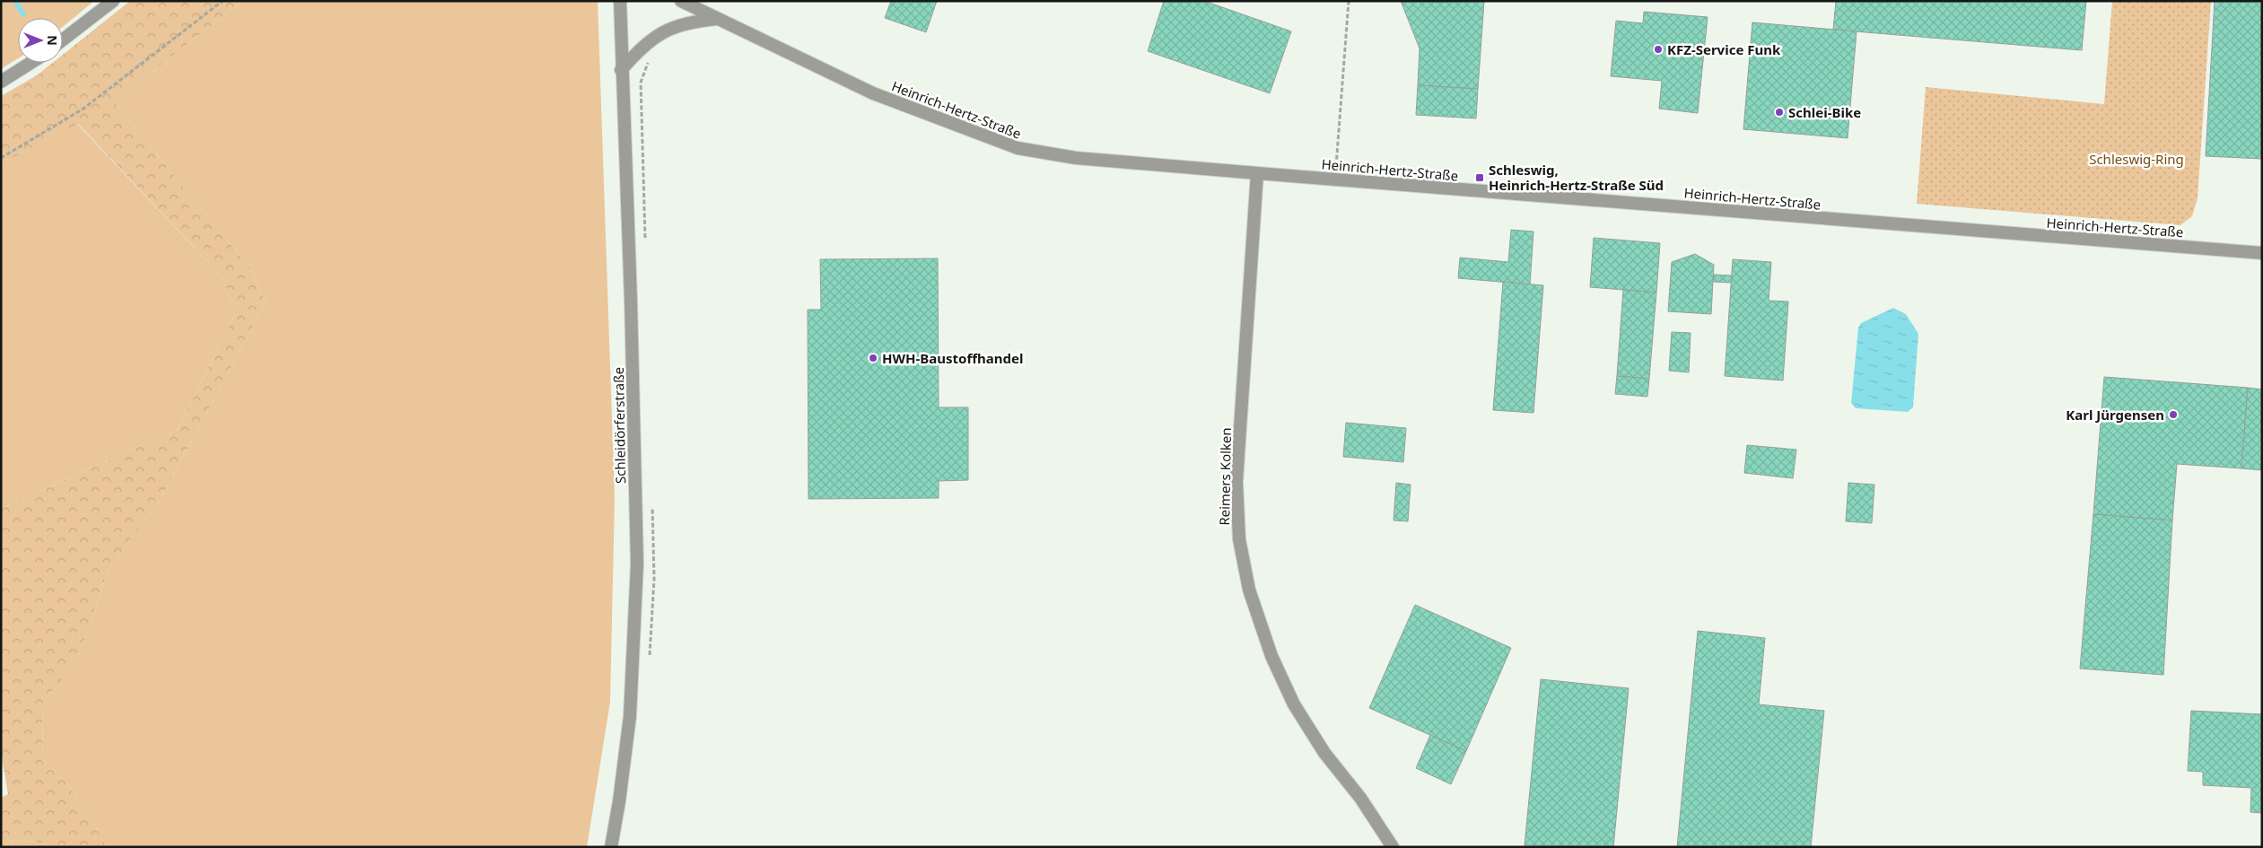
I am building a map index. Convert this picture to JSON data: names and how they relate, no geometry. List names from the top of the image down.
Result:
{
  "streets": {
    "street": ["Heinrich-Hertz-Straße", "Schleidörferstraße", "Reimers Kolken"]
  },
  "crossings": [
    ["Heinrich-Hertz-Straße", "Reimers Kolken"]
  ],
  "parks": ["Schleswig-Ring"],
  "places": {
    "other": [
      "KFZ-Service Funk",
      "Schlei-Bike",
      "HWH-Baustoffhandel",
      "Karl Jürgensen"
    ],
    "transit": ["Schleswig, Heinrich-Hertz-Straße Süd"]
  },
  "north": "right"
}
